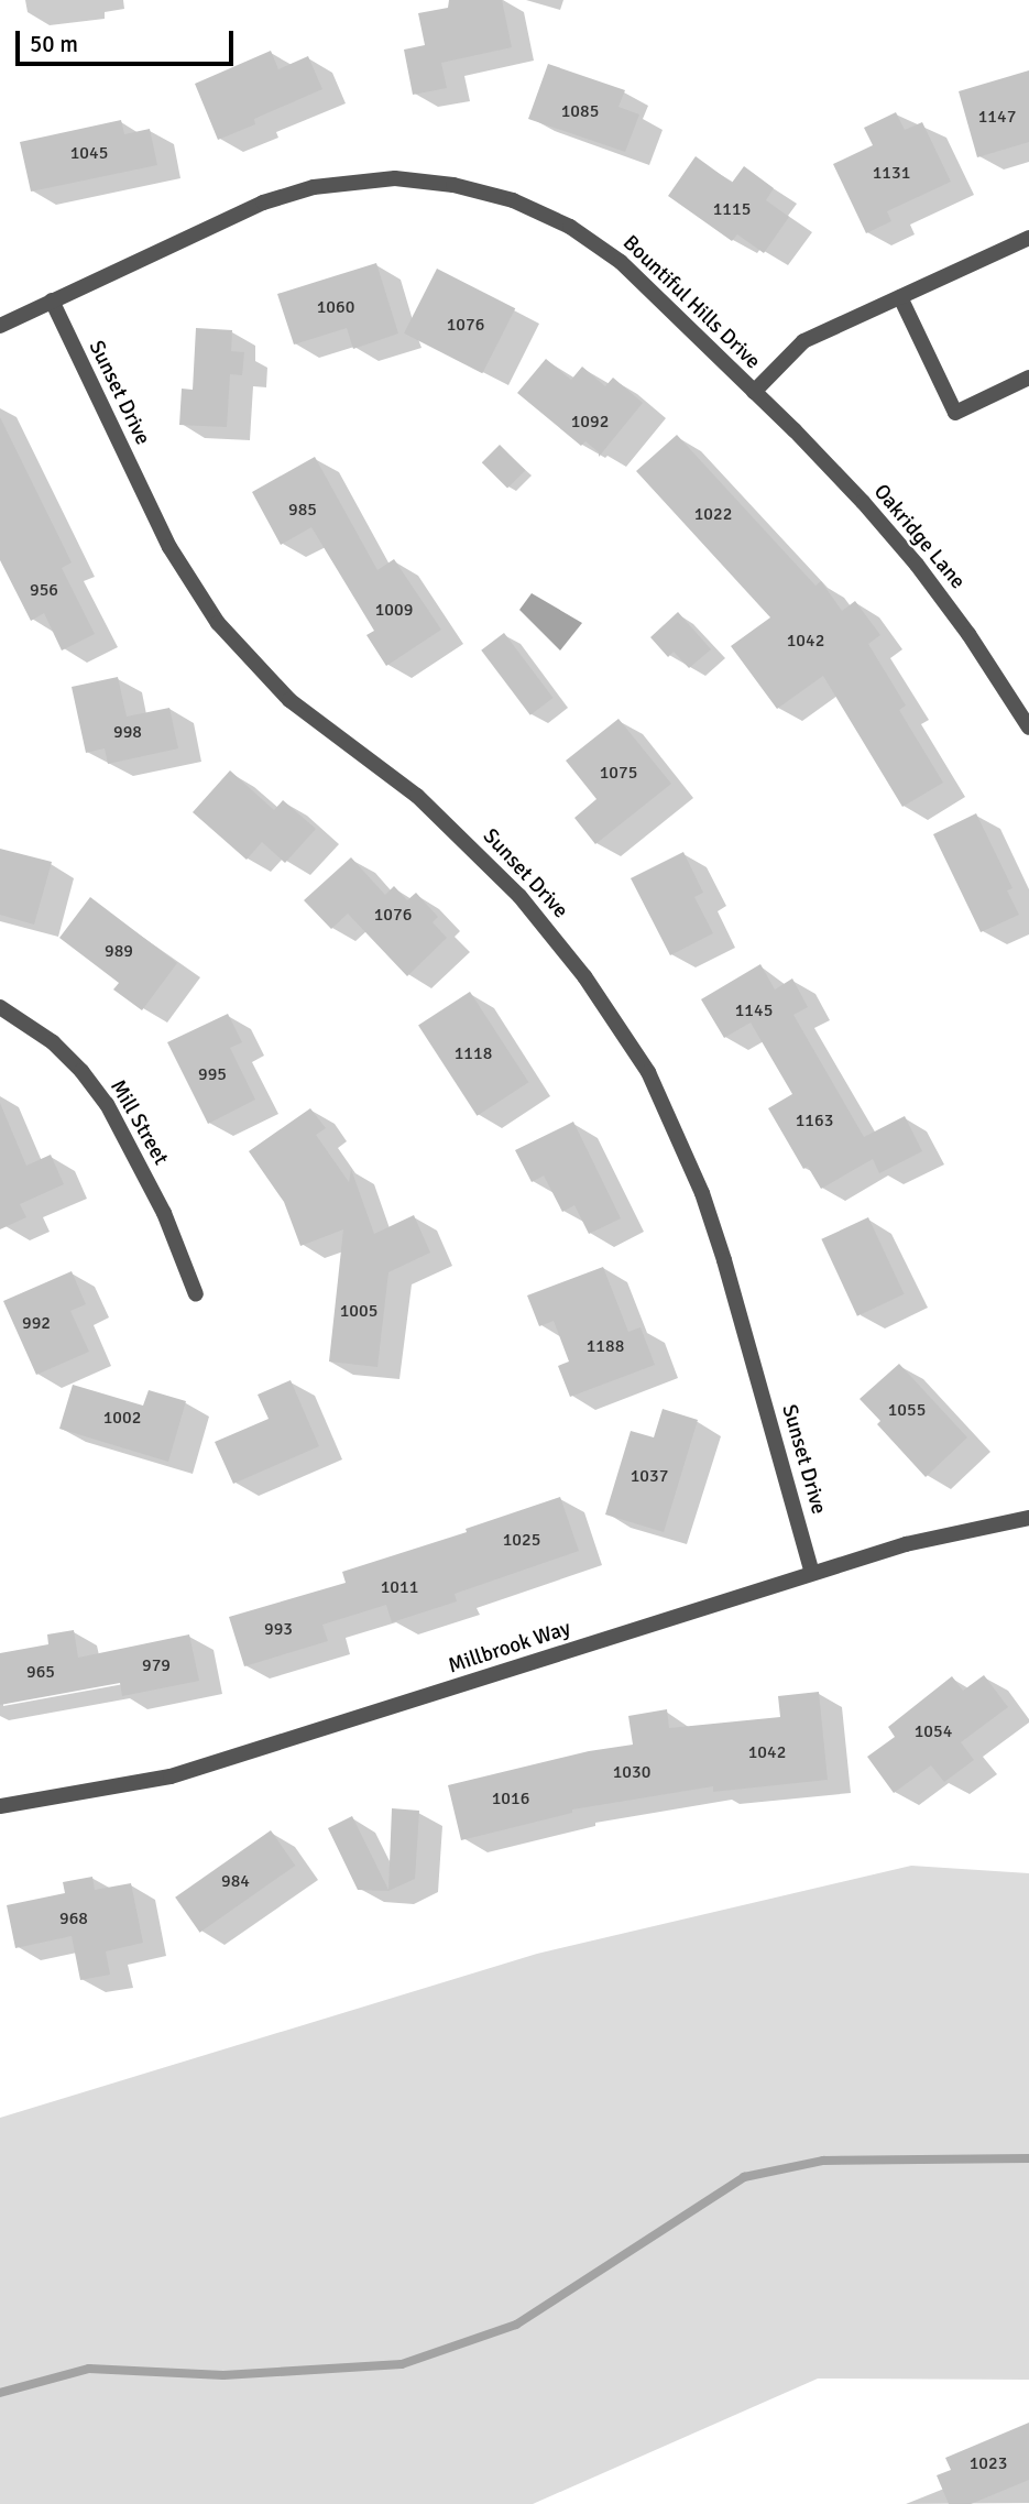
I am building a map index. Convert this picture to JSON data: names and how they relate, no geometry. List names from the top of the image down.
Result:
{
  "streets": {
    "street": [
      "Bountiful Hills Drive",
      "Sunset Drive",
      "Oakridge Lane",
      "Mill Street",
      "Millbrook Way"
    ]
  },
  "crossings": [
    ["Bountiful Hills Drive", "Sunset Drive"],
    ["Bountiful Hills Drive", "Oakridge Lane"],
    ["Sunset Drive", "Millbrook Way"]
  ],
  "house_numbers": [
    "1085",
    "1147",
    "1045",
    "1131",
    "1115",
    "1060",
    "1076",
    "1092",
    "985",
    "1022",
    "956",
    "1009",
    "1042",
    "998",
    "1075",
    "1076",
    "989",
    "1145",
    "1118",
    "995",
    "1163",
    "1005",
    "992",
    "1188",
    "1055",
    "1002",
    "1037",
    "1025",
    "1011",
    "993",
    "979",
    "965",
    "1054",
    "1042",
    "1030",
    "1016",
    "984",
    "968",
    "1023"
  ],
  "scale_bar": "50 m"
}
